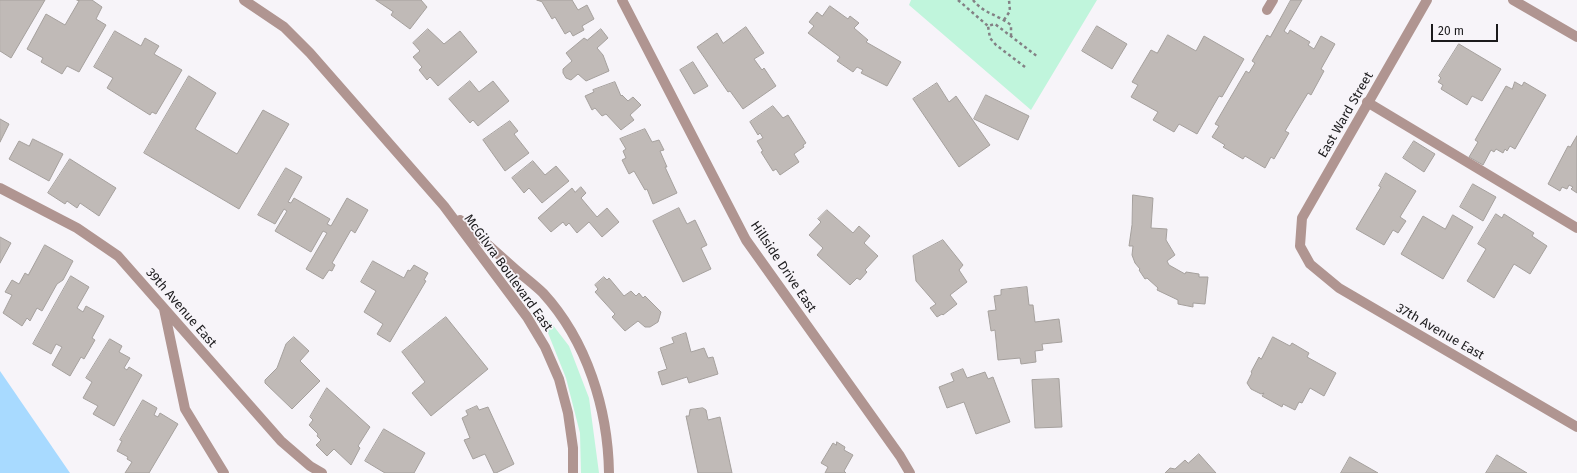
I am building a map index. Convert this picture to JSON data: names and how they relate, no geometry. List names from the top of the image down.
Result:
{
  "streets": {
    "street": [
      "East Ward Street",
      "Hillside Drive East",
      "McGilvra Boulevard East",
      "39th Avenue East",
      "37th Avenue East"
    ]
  },
  "crossings": [
    ["East Ward Street", "37th Avenue East"]
  ],
  "scale_bar": "20 m"
}
